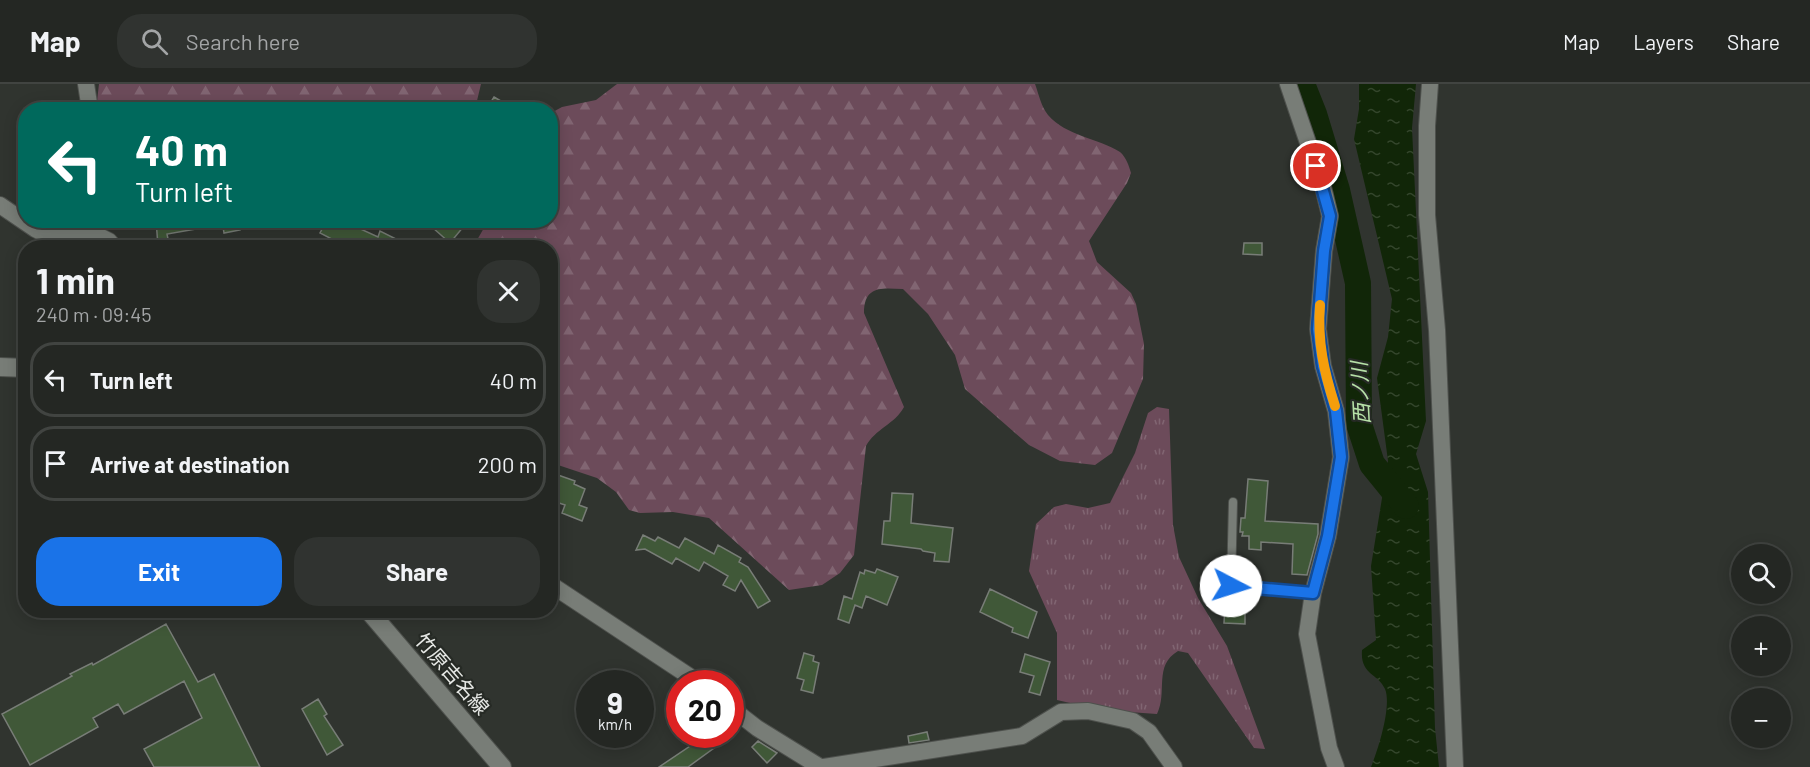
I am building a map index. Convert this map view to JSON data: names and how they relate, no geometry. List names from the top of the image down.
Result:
{
  "streets": {
    "main road": ["竹原吉名線"]
  },
  "water": ["西ノ川"],
  "page": {
    "header": "Map",
    "search": "Search here",
    "nav": ["Map", "Layers", "Share"],
    "turn": ["40 m", "Turn left"],
    "heading": ["1 min", "240 m · 09:45"],
    "list": [
      {
        "name": "Turn left",
        "value": "40 m"
      },
      {
        "name": "Arrive at destination",
        "value": "200 m"
      }
    ],
    "buttons": ["Exit", "Share"],
    "map_buttons": ["+", "−"],
    "speed": "9 km/h",
    "limit": "20"
  }
}
